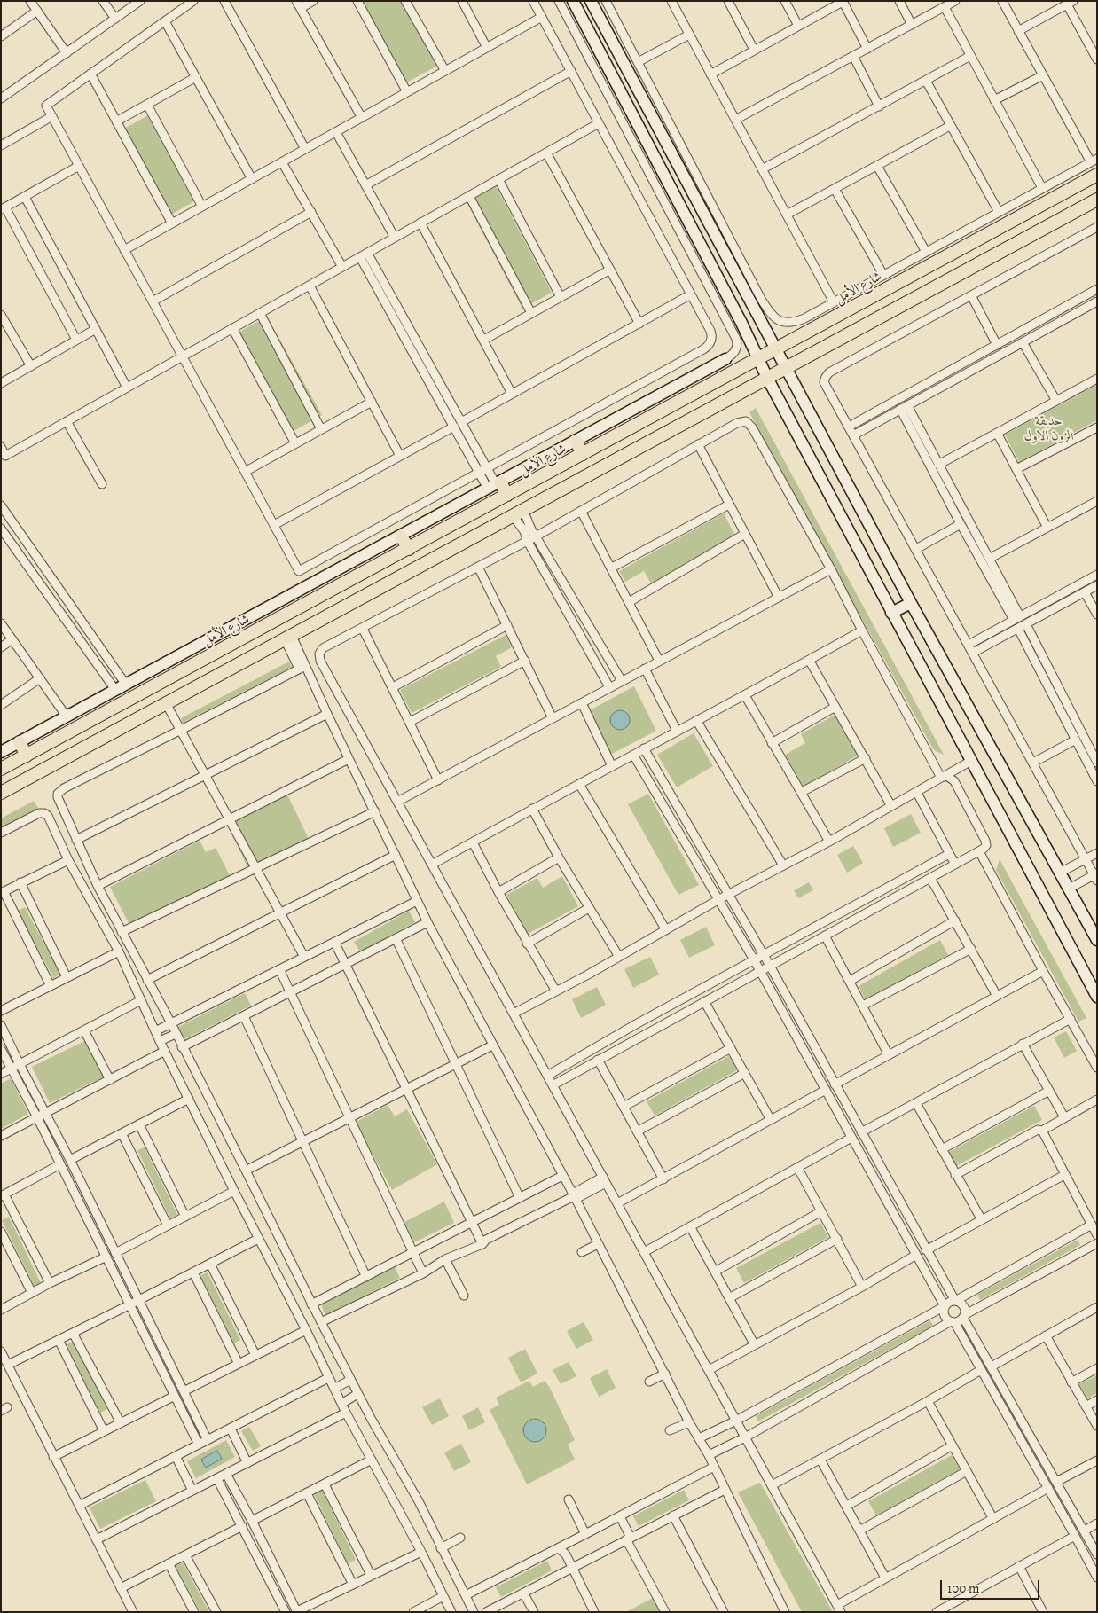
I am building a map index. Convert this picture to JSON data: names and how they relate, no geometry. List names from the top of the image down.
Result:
{
  "streets": {
    "main road": ["شارع الأمل"]
  },
  "parks": ["حديقة الزون الاول"],
  "scale_bar": "100 m"
}
